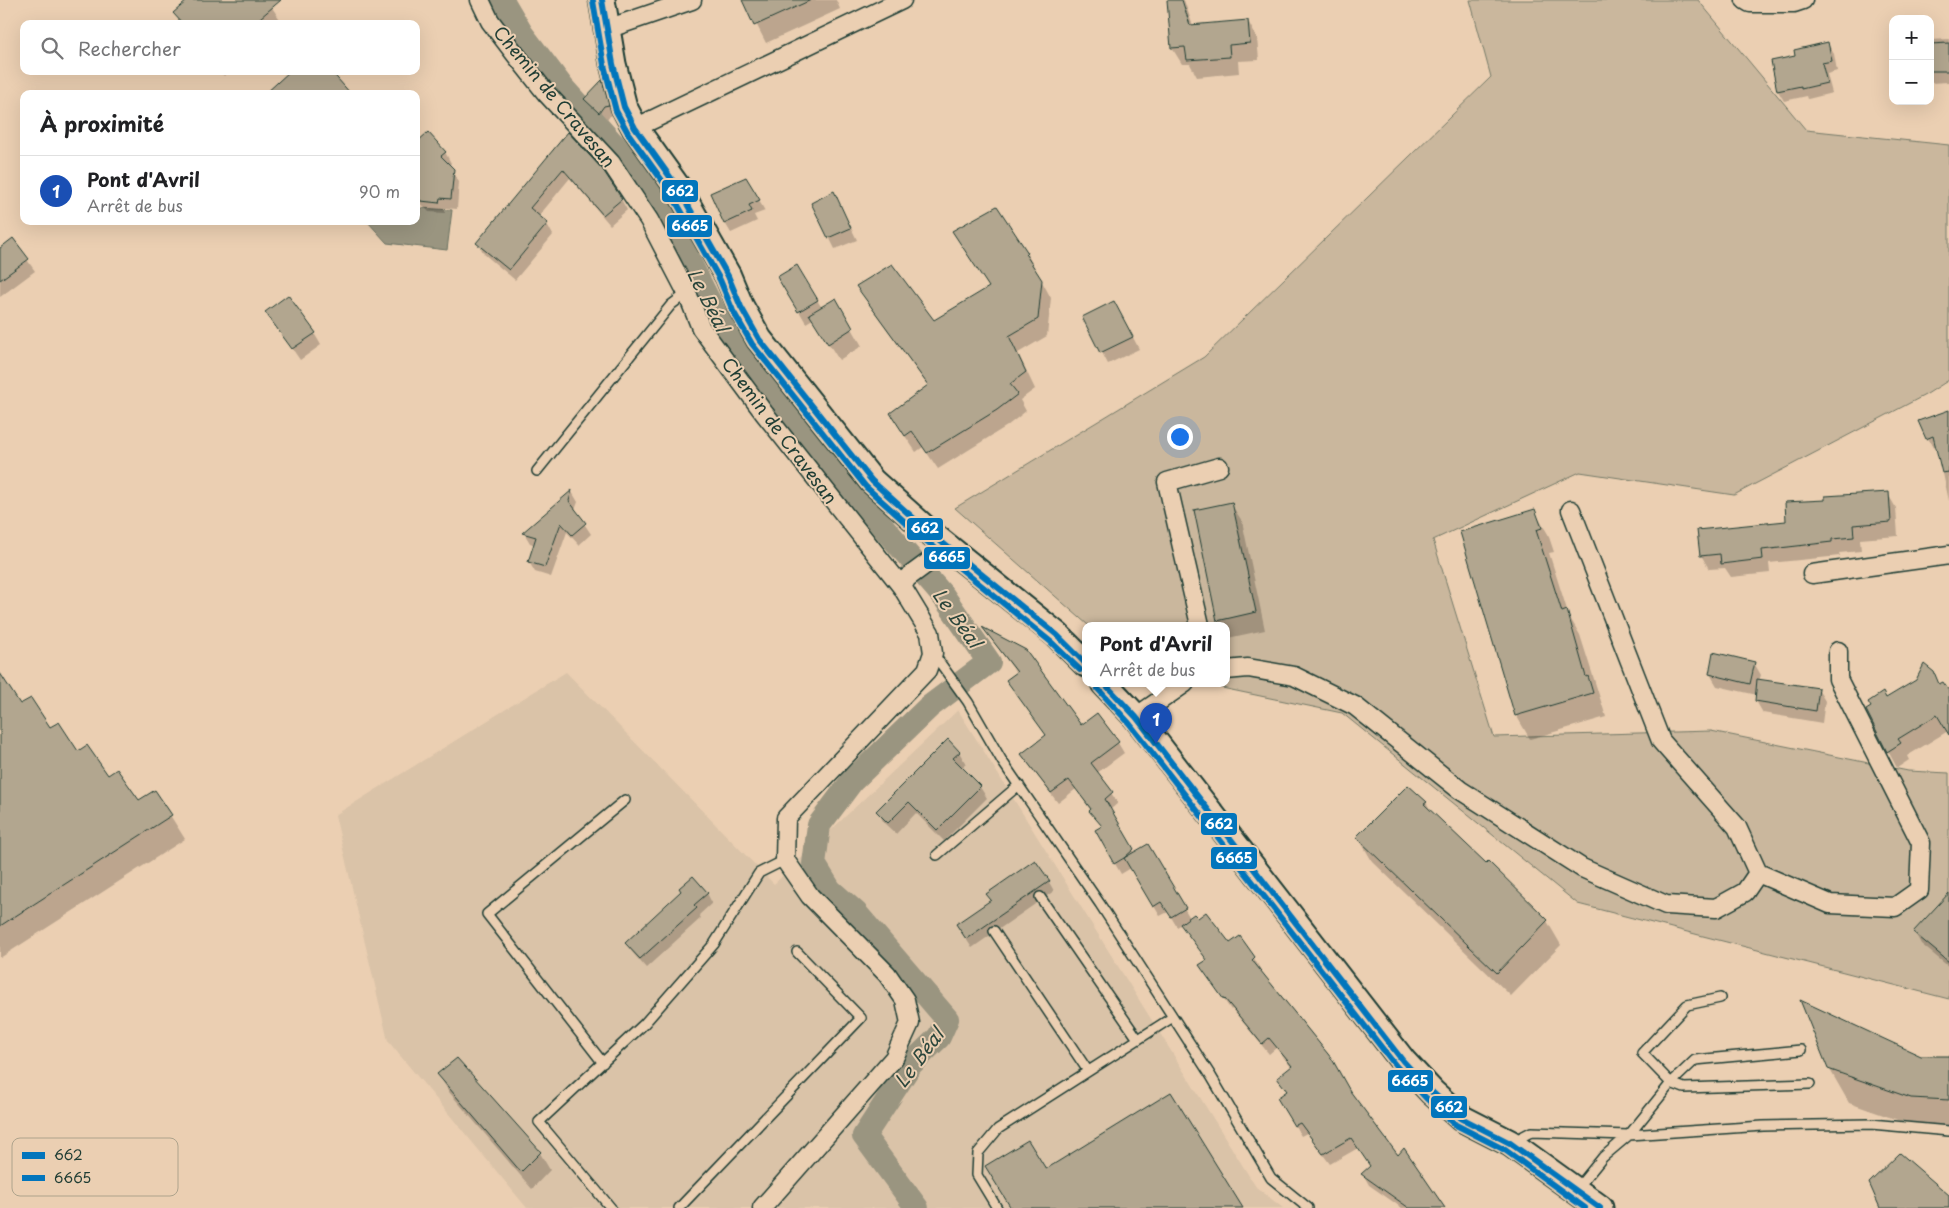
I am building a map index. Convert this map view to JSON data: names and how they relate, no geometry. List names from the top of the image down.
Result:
{
  "streets": {
    "street": ["Chemin de Cravesan"]
  },
  "water": ["Le Béal"],
  "lines": ["transit line 662", "transit line 6665"],
  "legend": ["662", "6665"],
  "page": {
    "map_buttons": ["+", "−"],
    "search": "Rechercher",
    "heading": "À proximité",
    "list": [
      {
        "mark": "1",
        "name": "Pont d'Avril",
        "note": "Arrêt de bus",
        "value": "90 m"
      }
    ],
    "popup": ["Pont d'Avril", "Arrêt de bus"],
    "pins": "1"
  }
}
